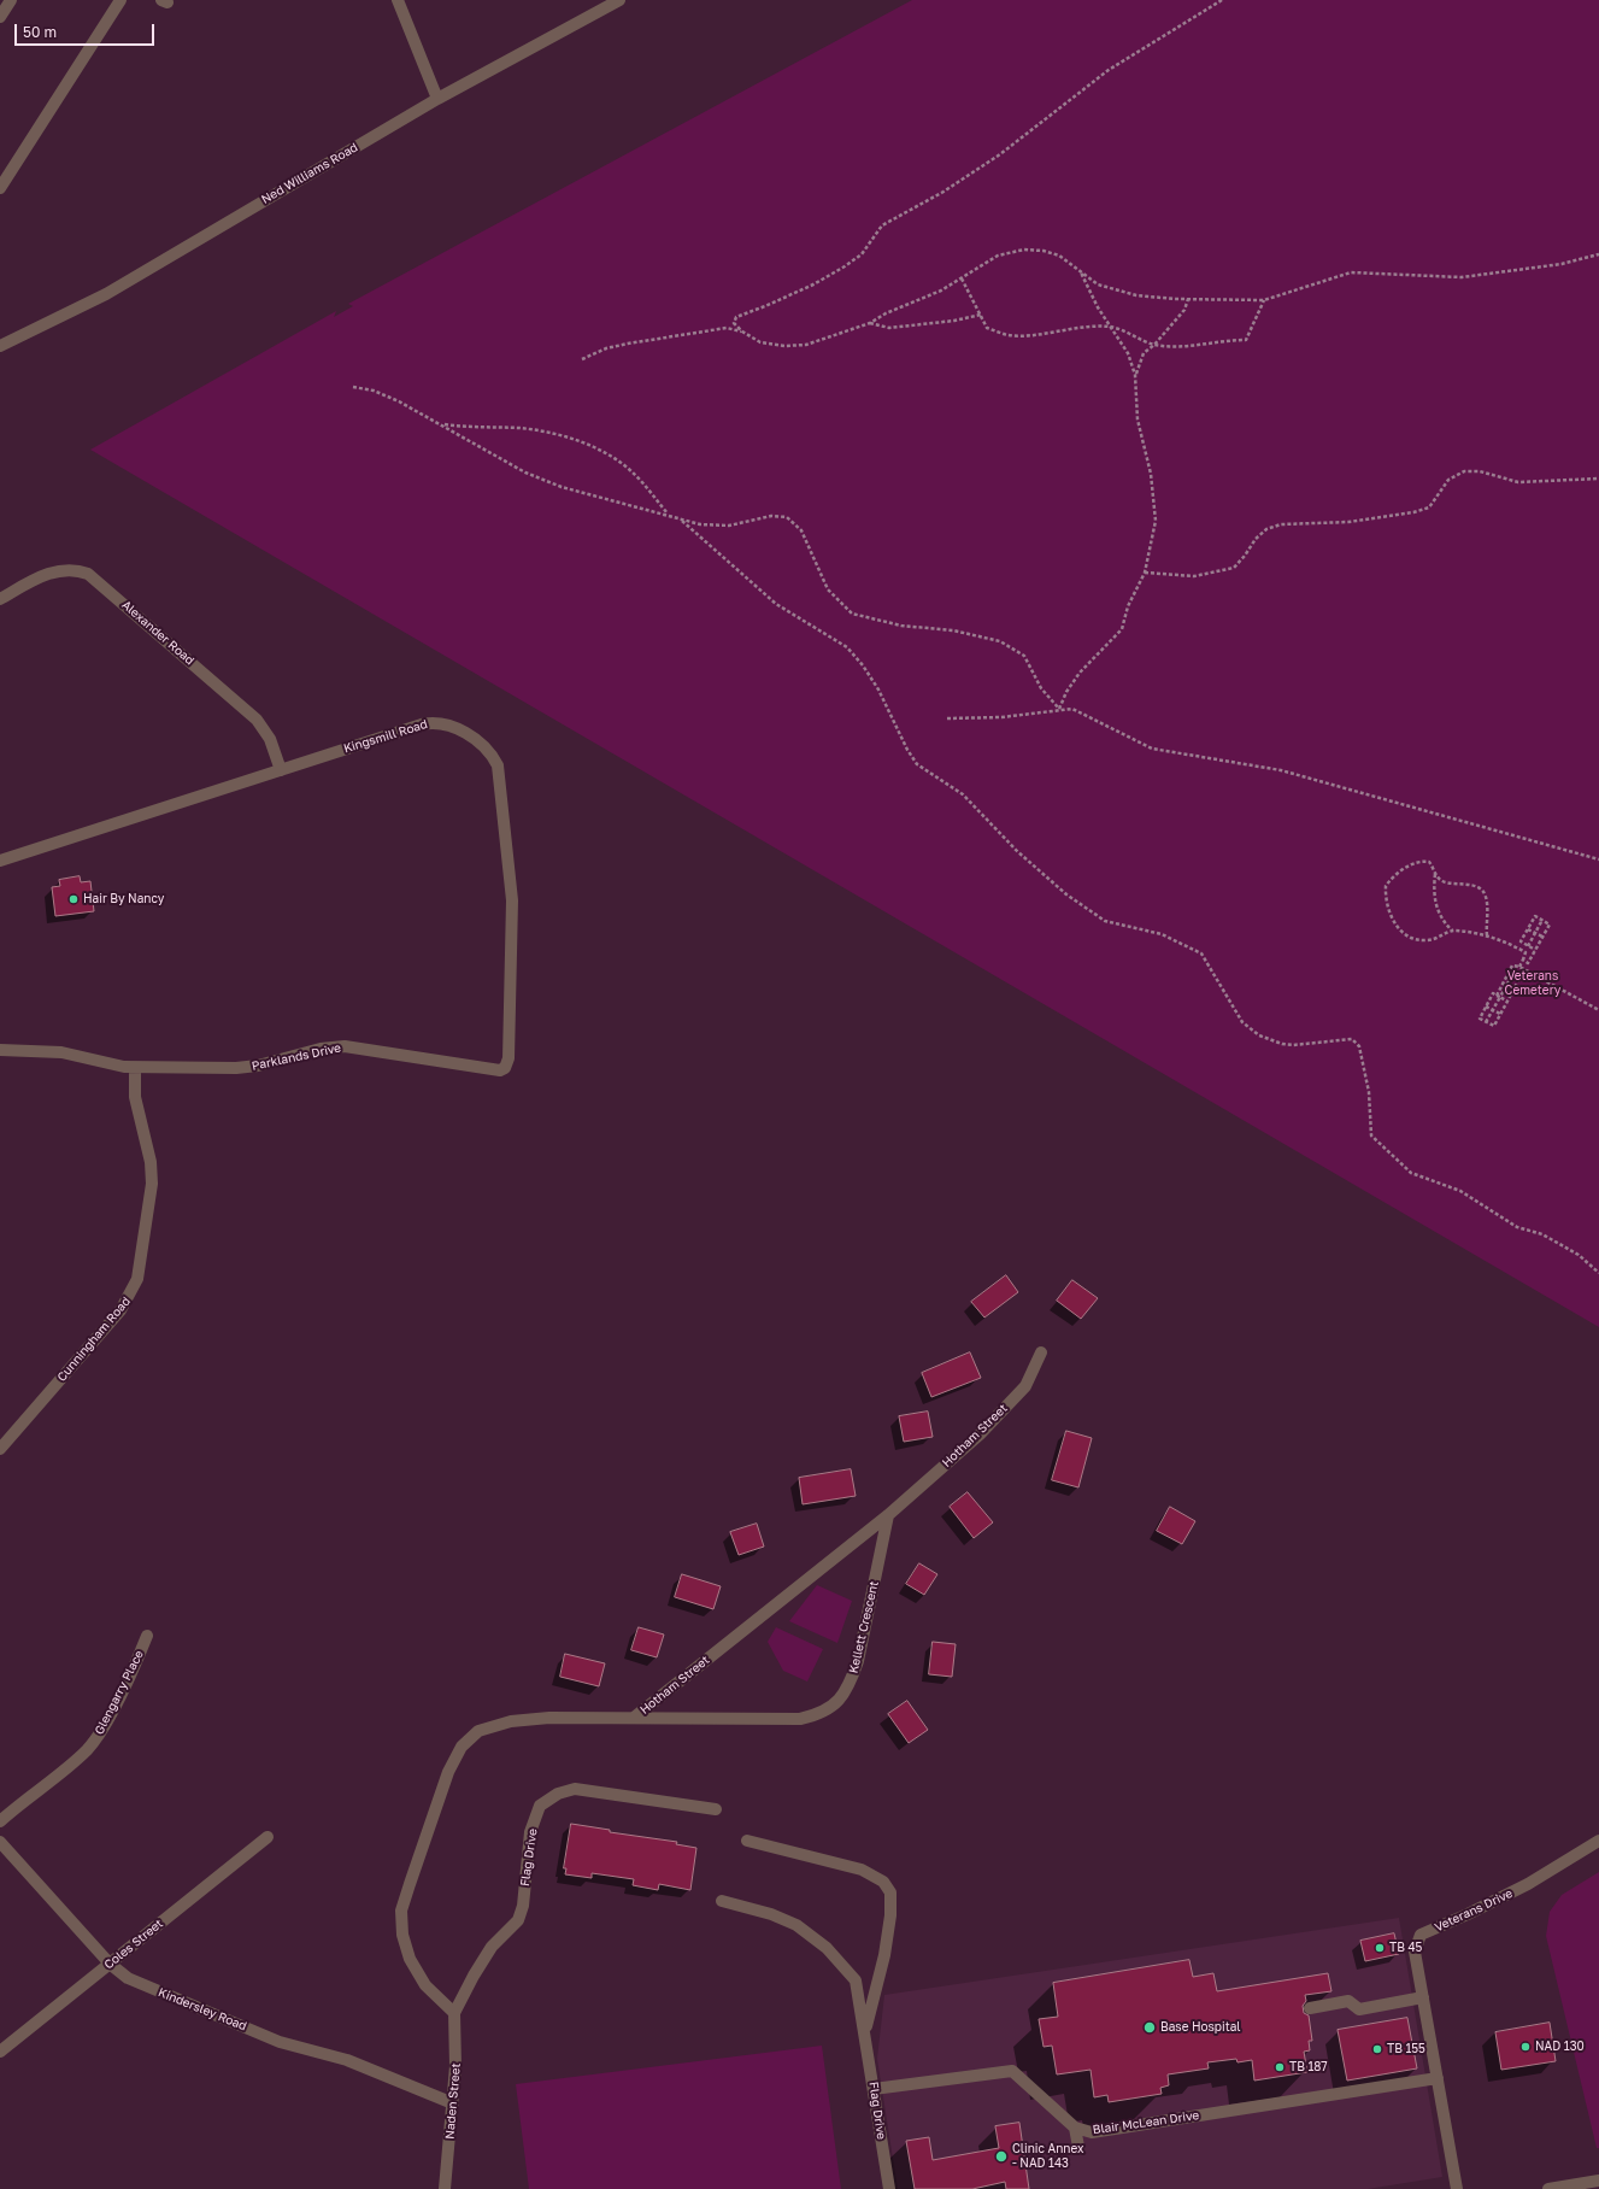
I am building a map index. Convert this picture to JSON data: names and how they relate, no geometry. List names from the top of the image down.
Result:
{
  "streets": {
    "street": [
      "Ned Williams Road",
      "Alexander Road",
      "Kingsmill Road",
      "Parklands Drive",
      "Cunningham Road",
      "Hotham Street",
      "Kellett Crescent",
      "Glengarry Place",
      "Flag Drive",
      "Veterans Drive",
      "Coles Street",
      "Kindersley Road",
      "Naden Street",
      "Blair McLean Drive"
    ]
  },
  "crossings": [
    ["Alexander Road", "Kingsmill Road"],
    ["Kingsmill Road", "Parklands Drive"],
    ["Parklands Drive", "Cunningham Road"],
    ["Hotham Street", "Kellett Crescent"],
    ["Hotham Street", "Flag Drive"],
    ["Hotham Street", "Naden Street"],
    ["Flag Drive", "Naden Street"],
    ["Flag Drive", "Blair McLean Drive"],
    ["Veterans Drive", "Blair McLean Drive"],
    ["Coles Street", "Kindersley Road"],
    ["Kindersley Road", "Naden Street"]
  ],
  "parks": ["Veterans Cemetery"],
  "places": [
    "Hair By Nancy",
    "TB 45",
    "Base Hospital",
    "NAD 130",
    "TB 155",
    "TB 187",
    "Clinic Annex - NAD 143"
  ],
  "scale_bar": "50 m"
}
